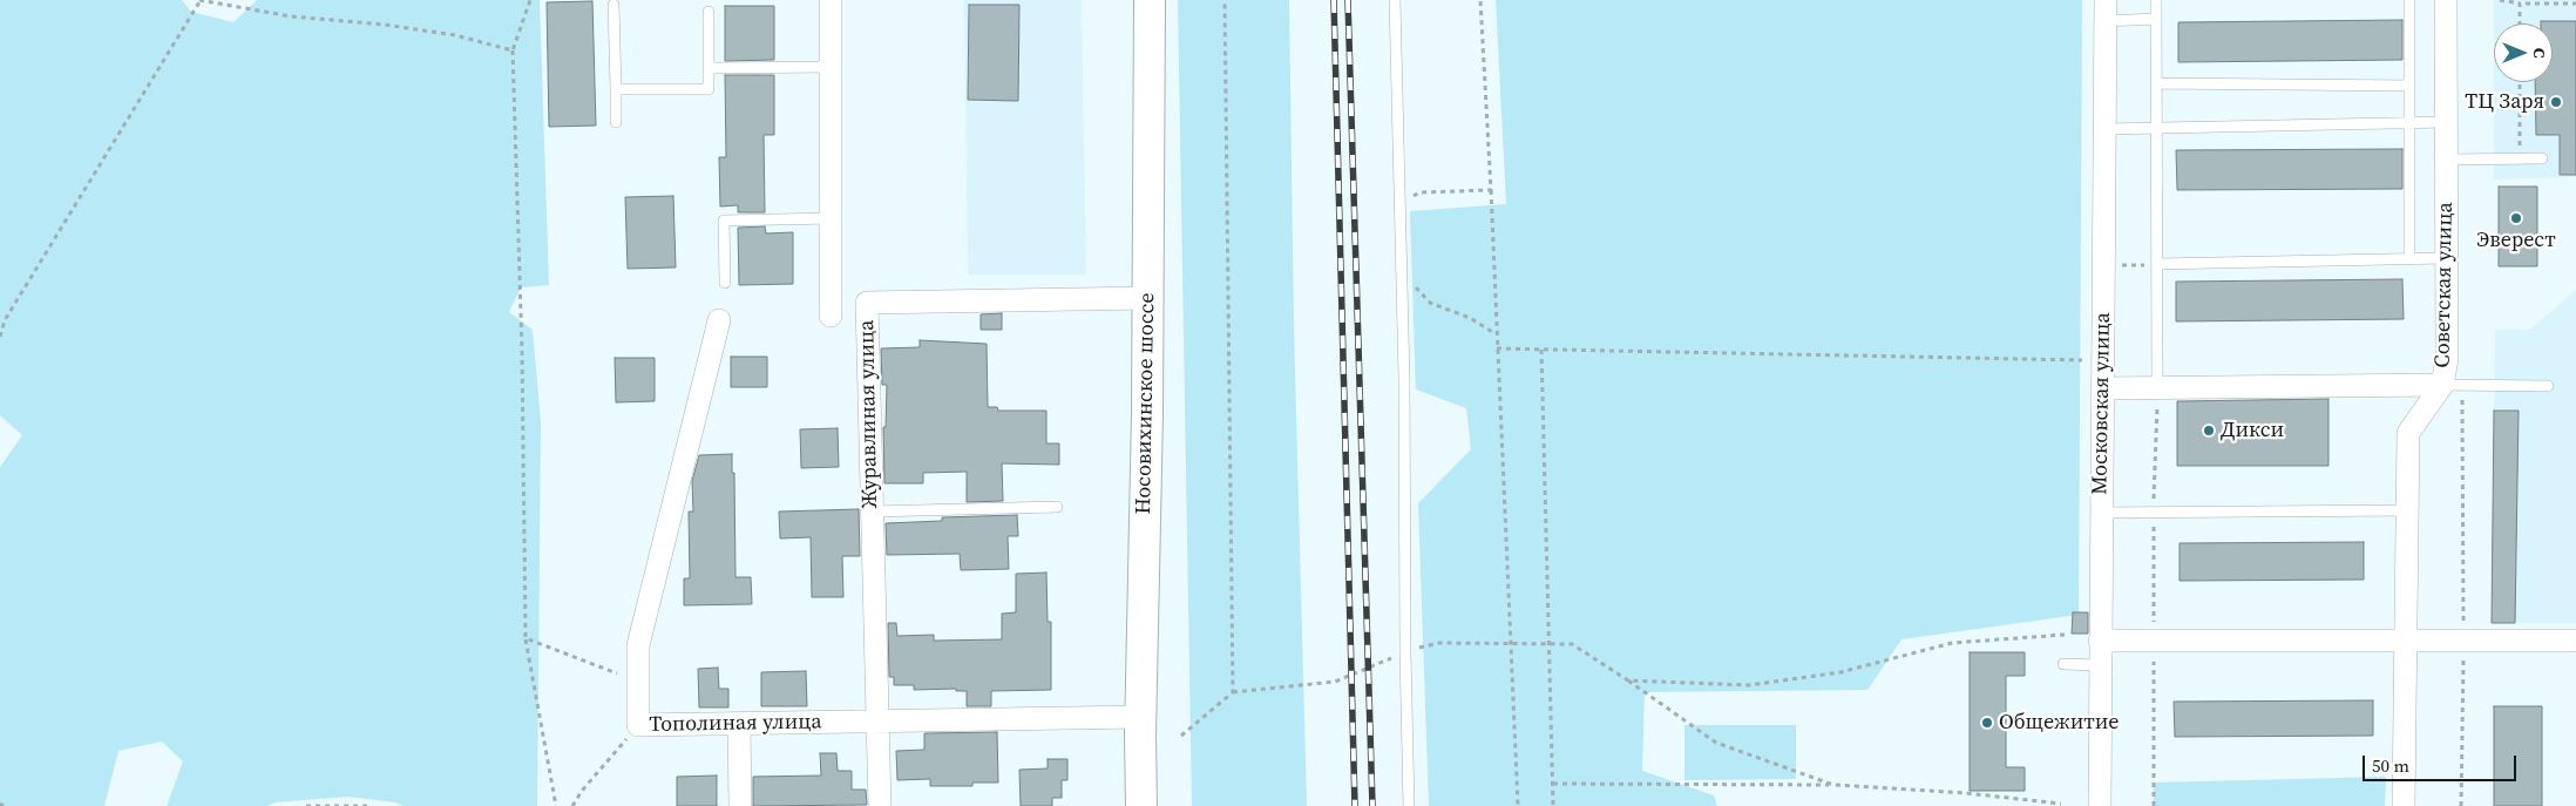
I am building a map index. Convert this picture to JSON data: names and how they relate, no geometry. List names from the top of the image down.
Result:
{
  "streets": {
    "main road": ["Носовихинское шоссе"],
    "street": [
      "Советская улица",
      "Московская улица",
      "Журавлиная улица",
      "Тополиная улица"
    ]
  },
  "crossings": [
    ["Носовихинское шоссе", "Журавлиная улица"],
    ["Носовихинское шоссе", "Тополиная улица"],
    ["Журавлиная улица", "Тополиная улица"]
  ],
  "places": [
    "ТЦ Заря",
    "Эверест",
    "Дикси",
    "Общежитие"
  ],
  "scale_bar": "50 m",
  "north": "right"
}
